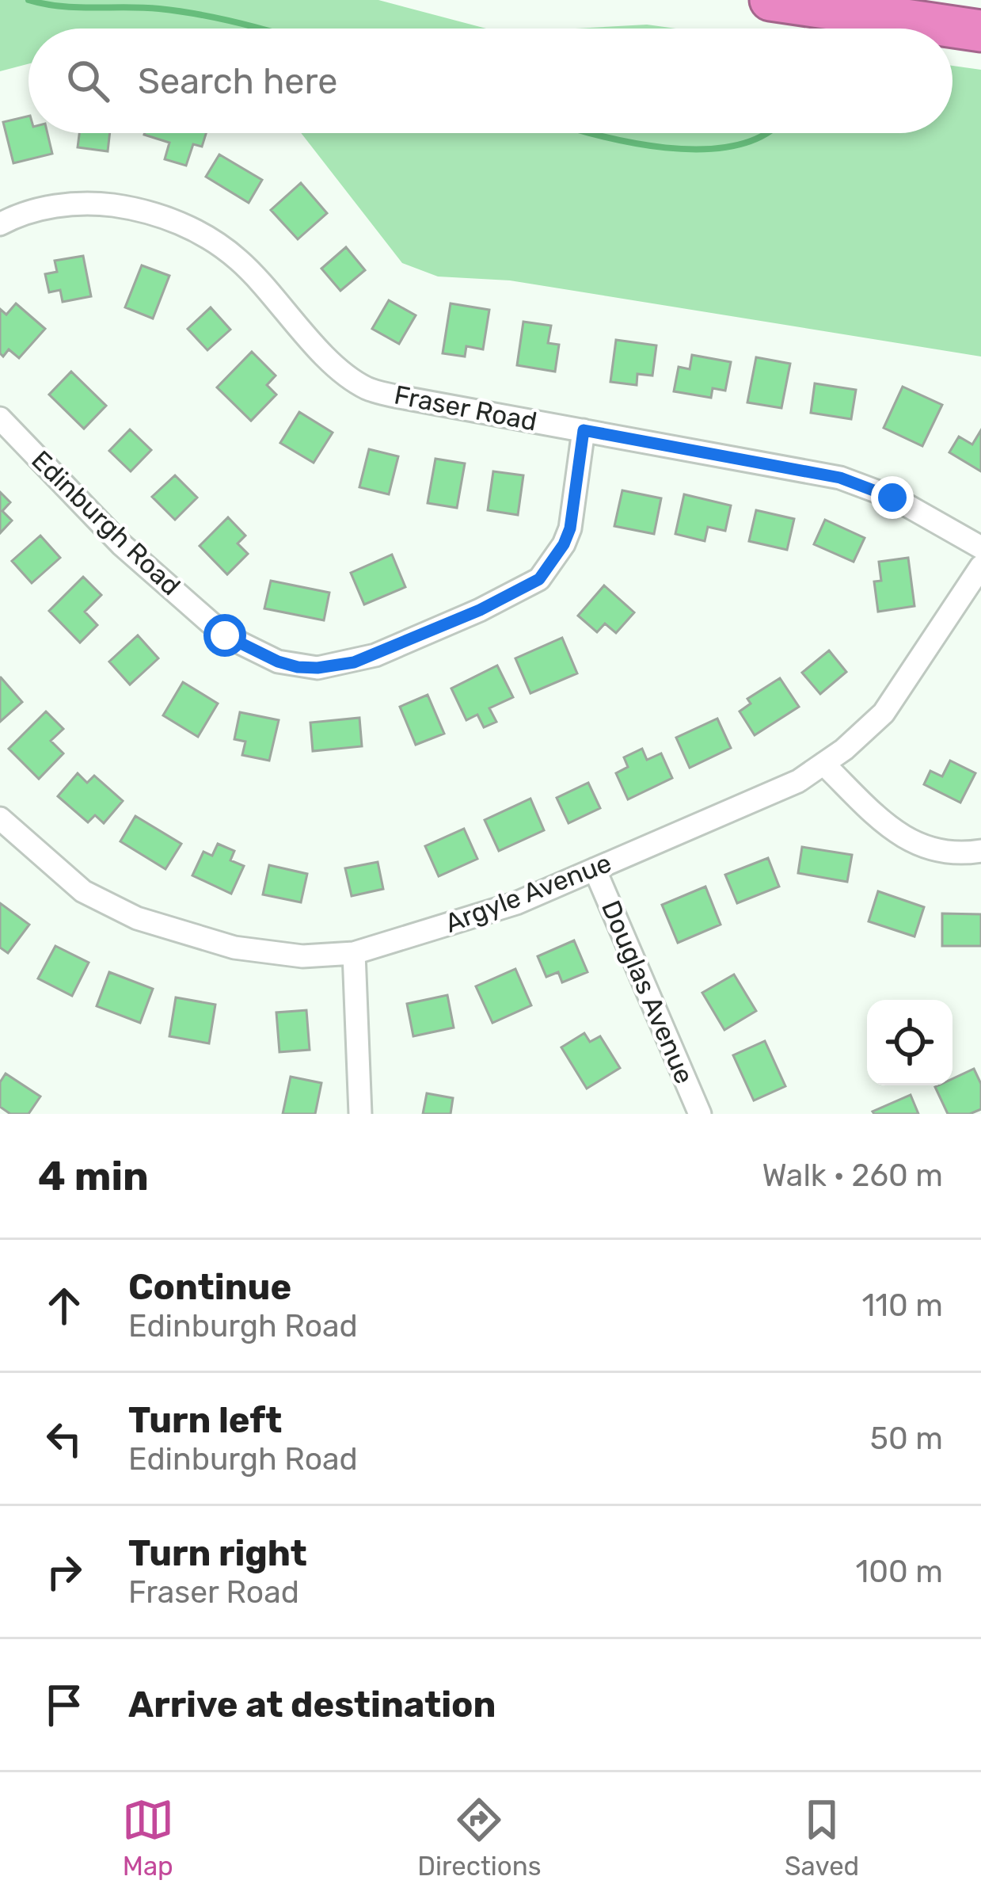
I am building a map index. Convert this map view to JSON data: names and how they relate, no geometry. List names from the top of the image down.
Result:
{
  "streets": {
    "street": [
      "Fraser Road",
      "Edinburgh Road",
      "Argyle Avenue",
      "Douglas Avenue"
    ]
  },
  "crossings": [
    ["Fraser Road", "Edinburgh Road"],
    ["Argyle Avenue", "Douglas Avenue"]
  ],
  "page": {
    "search": "Search here",
    "heading": ["4 min", "Walk · 260 m"],
    "list": [
      ["Continue", "Edinburgh Road", "110 m"],
      ["Turn left", "Edinburgh Road", "50 m"],
      ["Turn right", "Fraser Road", "100 m"],
      "Arrive at destination"
    ],
    "nav": ["Map", "Directions", "Saved"]
  }
}
